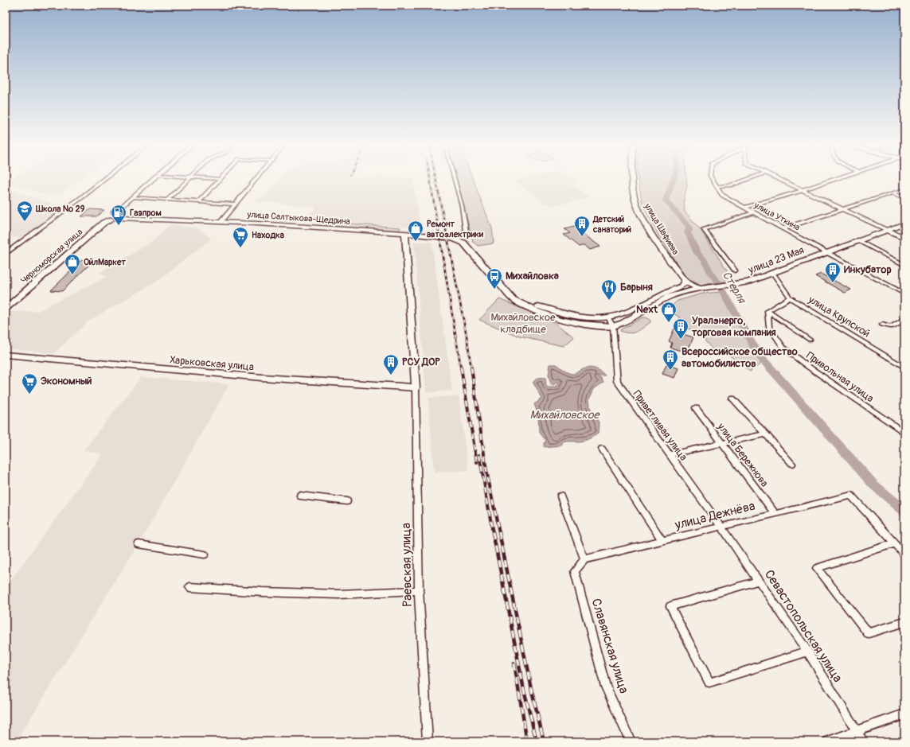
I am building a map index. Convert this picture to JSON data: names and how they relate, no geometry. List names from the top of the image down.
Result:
{
  "streets": {
    "main road": [
      "улица Салтыкова-Щедрина",
      "улица Шафиева",
      "Черноморская улица",
      "улица 23 Мая",
      "Харьковская улица"
    ],
    "street": [
      "улица Уткина",
      "улица Крупской",
      "Привольная улица",
      "Приветливая улица",
      "улица Бережнова",
      "улица Дежнёва",
      "Раевская улица",
      "Севастопольская улица",
      "Славянская улица"
    ]
  },
  "crossings": [
    ["улица Уткина", "улица 23 Мая"],
    ["улица 23 Мая", "улица Крупской"],
    ["Харьковская улица", "Раевская улица"],
    ["Приветливая улица", "улица Дежнёва"],
    ["Приветливая улица", "Севастопольская улица"],
    ["улица Бережнова", "улица Дежнёва"],
    ["улица Дежнёва", "Севастопольская улица"],
    ["улица Дежнёва", "Славянская улица"]
  ],
  "water": ["Стерля", "Михайловское"],
  "parks": ["Михайловское кладбище"],
  "places": {
    "school or university": ["Школа № 29"],
    "fuel station": ["Газпром"],
    "building": [
      "Детский санаторий",
      "Инкубатор",
      "Уралэнерго, торговая компания",
      "Всероссийское общество автомобилистов",
      "РСУ ДОР"
    ],
    "shop": ["Ремонт автоэлектрики", "ОйлМаркет", "Next"],
    "supermarket": ["Находка", "Экономный"],
    "bus stop": ["Михайловка"],
    "restaurant": ["Барыня"]
  }
}
